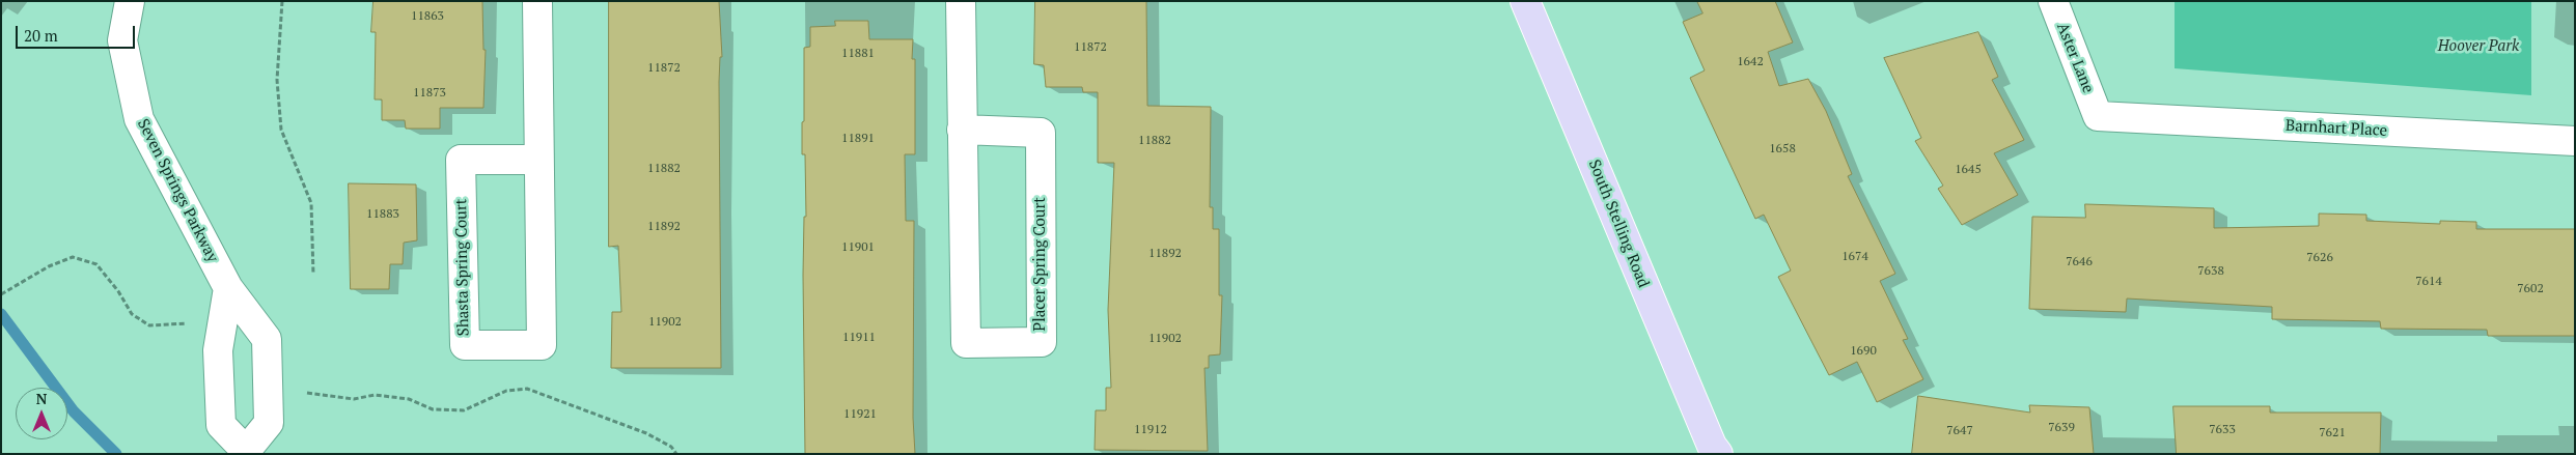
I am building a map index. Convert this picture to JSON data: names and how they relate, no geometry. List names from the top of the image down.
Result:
{
  "streets": {
    "main road": ["South Stelling Road"],
    "street": [
      "Aster Lane",
      "Barnhart Place",
      "Seven Springs Parkway",
      "Placer Spring Court",
      "Shasta Spring Court"
    ]
  },
  "crossings": [
    ["Aster Lane", "Barnhart Place"]
  ],
  "parks": ["Hoover Park"],
  "house_numbers": [
    "11863",
    "11872",
    "11881",
    "1642",
    "11872",
    "11873",
    "11891",
    "11882",
    "1658",
    "11882",
    "1645",
    "11883",
    "11892",
    "11901",
    "11892",
    "1674",
    "7626",
    "7646",
    "7638",
    "7614",
    "7602",
    "11902",
    "11911",
    "11902",
    "1690",
    "11921",
    "7639",
    "11912",
    "7633",
    "7647",
    "7621"
  ],
  "scale_bar": "20 m",
  "north": "top"
}
